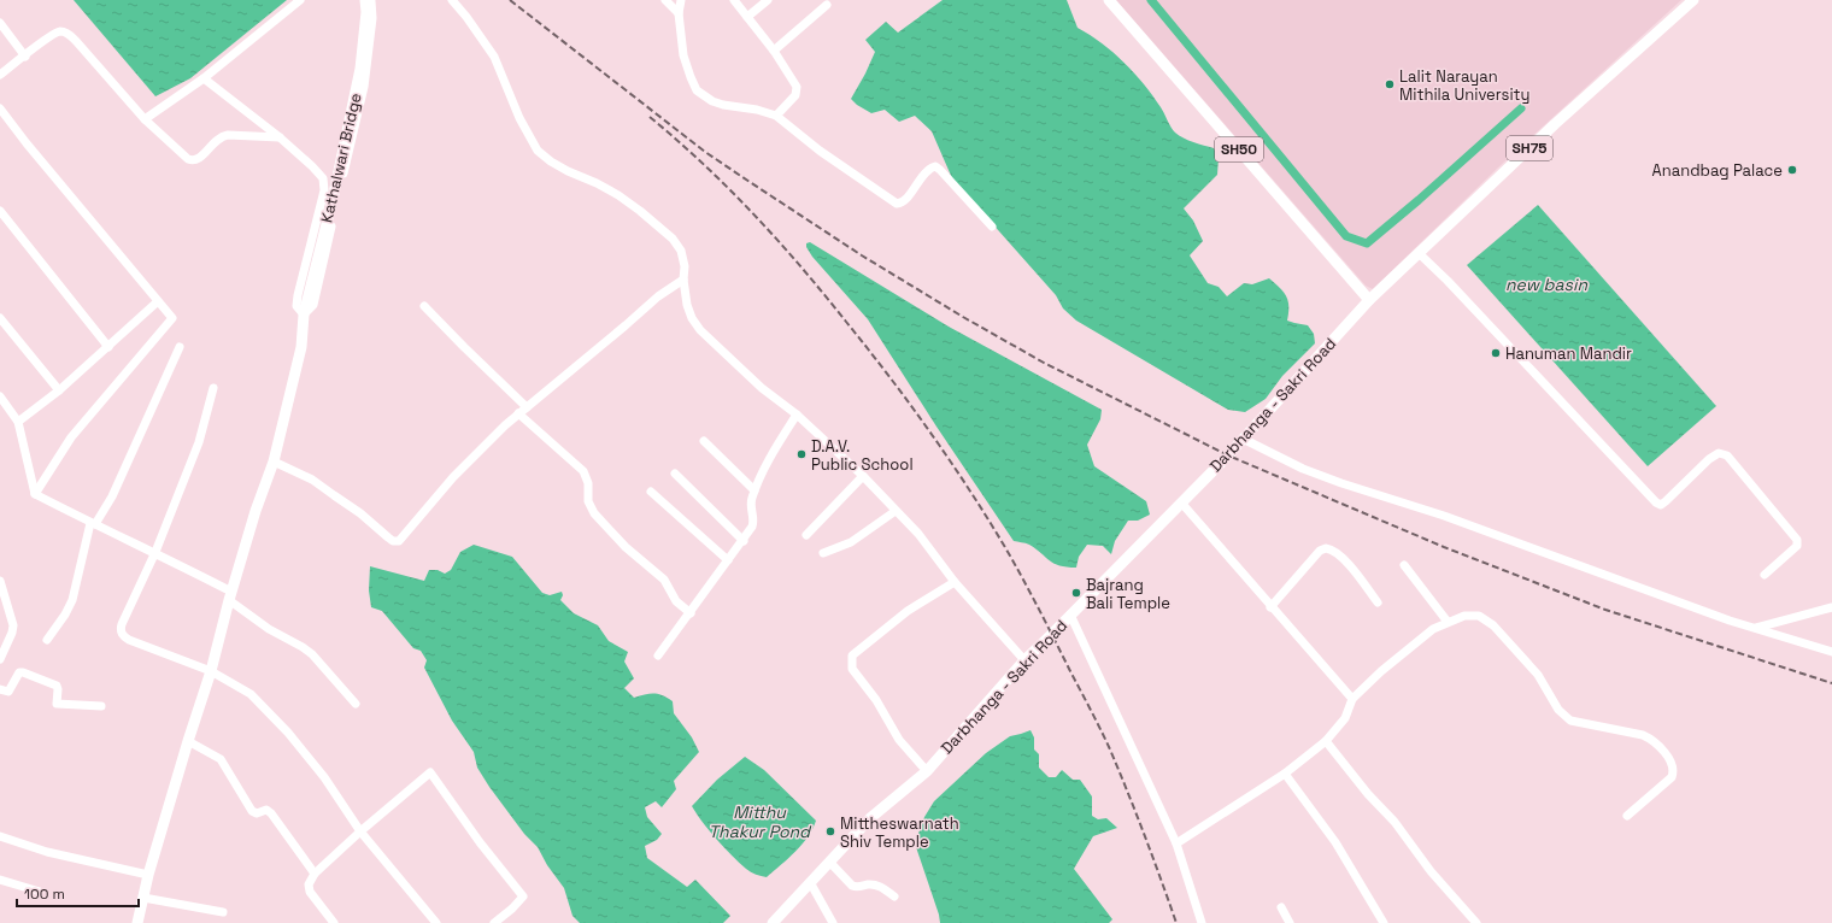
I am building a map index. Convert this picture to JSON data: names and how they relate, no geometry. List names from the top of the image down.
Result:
{
  "streets": {
    "main road": [
      "SH75",
      "SH50",
      "Kathalwari Bridge",
      "Darbhanga - Sakri Road"
    ]
  },
  "crossings": [
    ["SH75", "SH50"],
    ["SH75", "Darbhanga - Sakri Road"],
    ["SH50", "Darbhanga - Sakri Road"]
  ],
  "water": ["new basin", "Mitthu Thakur Pond"],
  "places": [
    "Lalit Narayan Mithila University",
    "Anandbag Palace",
    "Hanuman Mandir",
    "D.A.V. Public School",
    "Bajrang Bali Temple",
    "Mittheswarnath Shiv Temple"
  ],
  "scale_bar": "100 m"
}
